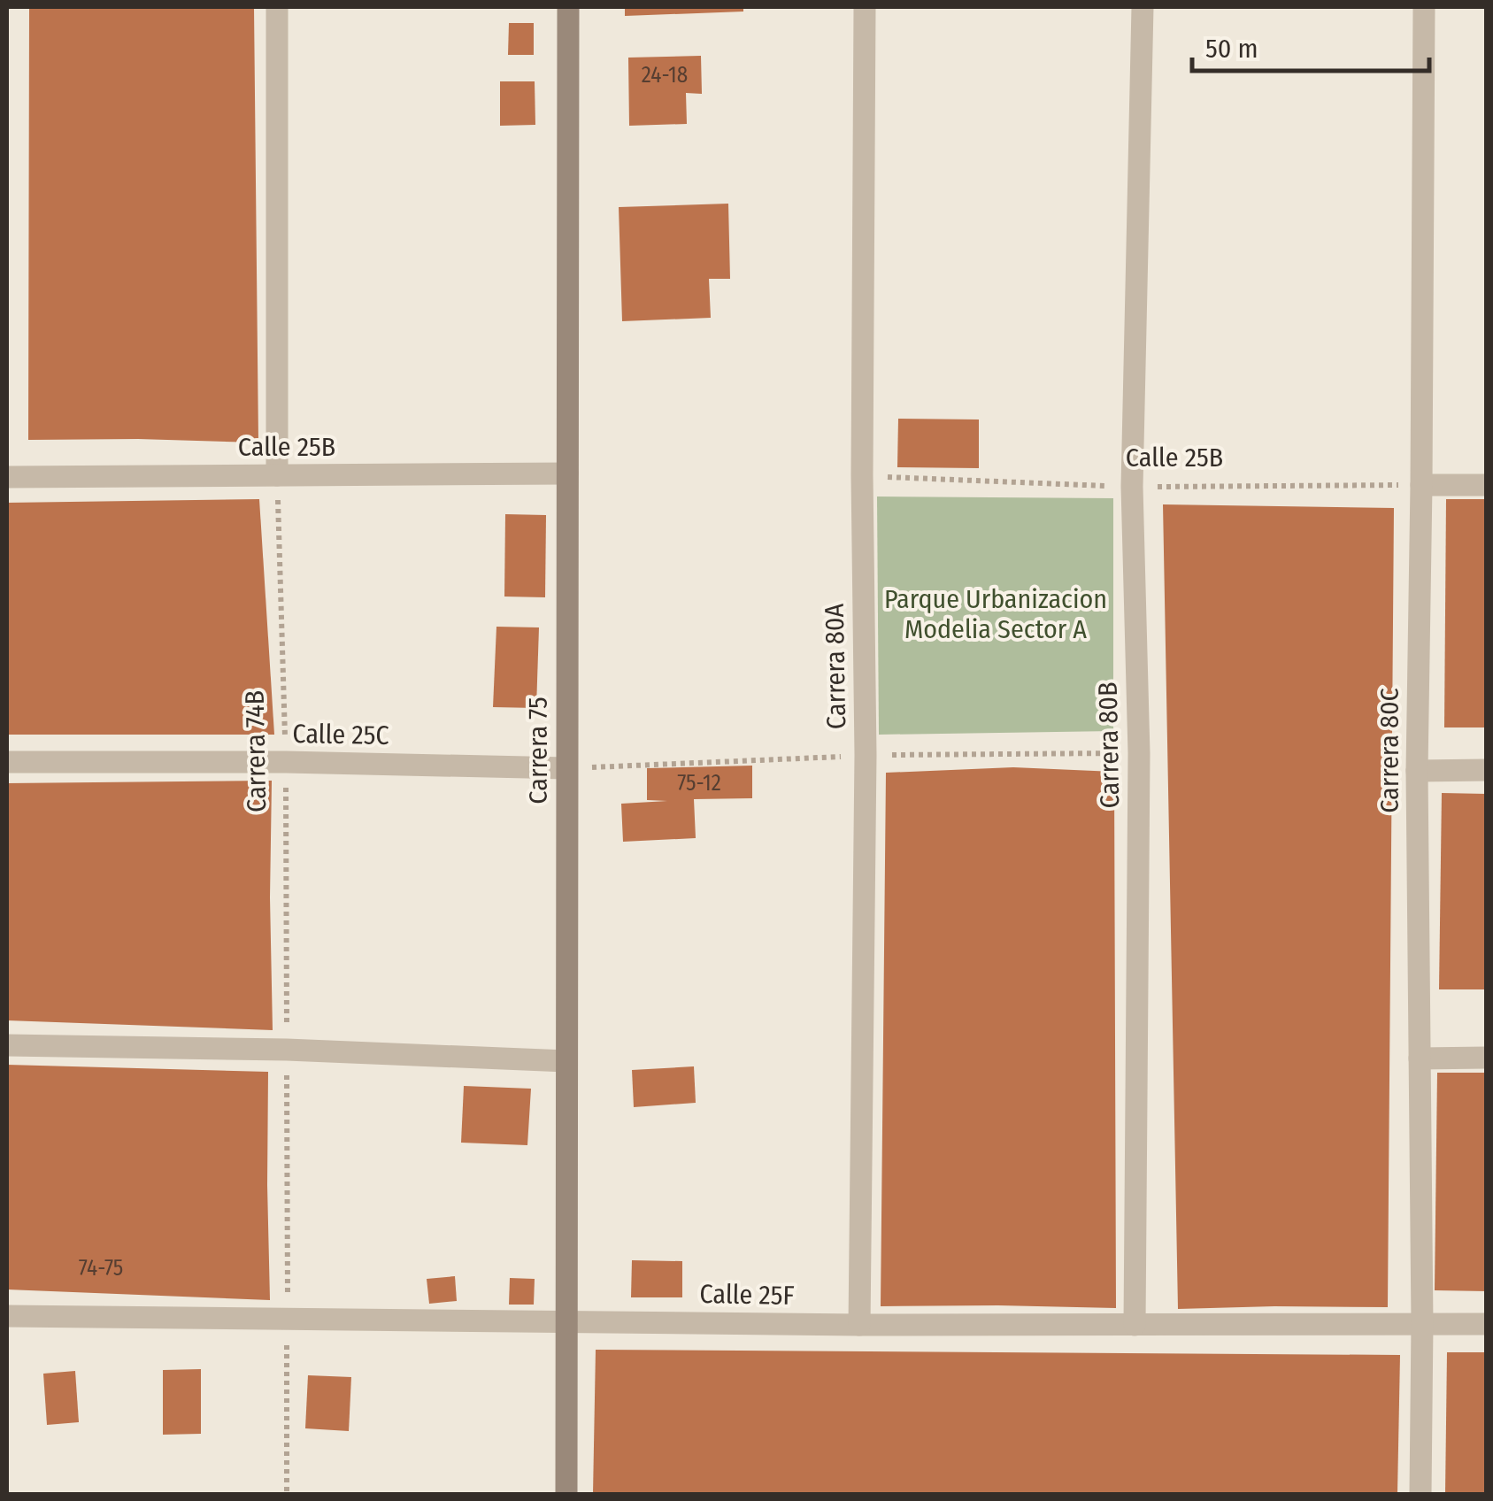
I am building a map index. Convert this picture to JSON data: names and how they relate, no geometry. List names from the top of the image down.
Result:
{
  "streets": {
    "street": [
      "Calle 25B",
      "Carrera 80A",
      "Calle 25C",
      "Carrera 80B",
      "Carrera 75",
      "Carrera 80C",
      "Calle 25F"
    ],
    "path": ["Carrera 74B"]
  },
  "crossings": [
    ["Calle 25B", "Carrera 80A"],
    ["Calle 25B", "Carrera 80B"],
    ["Calle 25B", "Carrera 75"],
    ["Calle 25B", "Carrera 80C"],
    ["Calle 25B", "Carrera 74B"],
    ["Carrera 80A", "Calle 25F"],
    ["Calle 25C", "Carrera 75"],
    ["Calle 25C", "Carrera 74B"],
    ["Carrera 80B", "Calle 25F"],
    ["Carrera 75", "Calle 25F"],
    ["Carrera 80C", "Calle 25F"],
    ["Carrera 74B", "Calle 25F"]
  ],
  "parks": ["Parque Urbanizacion Modelia Sector A"],
  "house_numbers": ["24-18", "75-12", "74-75"],
  "scale_bar": "50 m"
}
